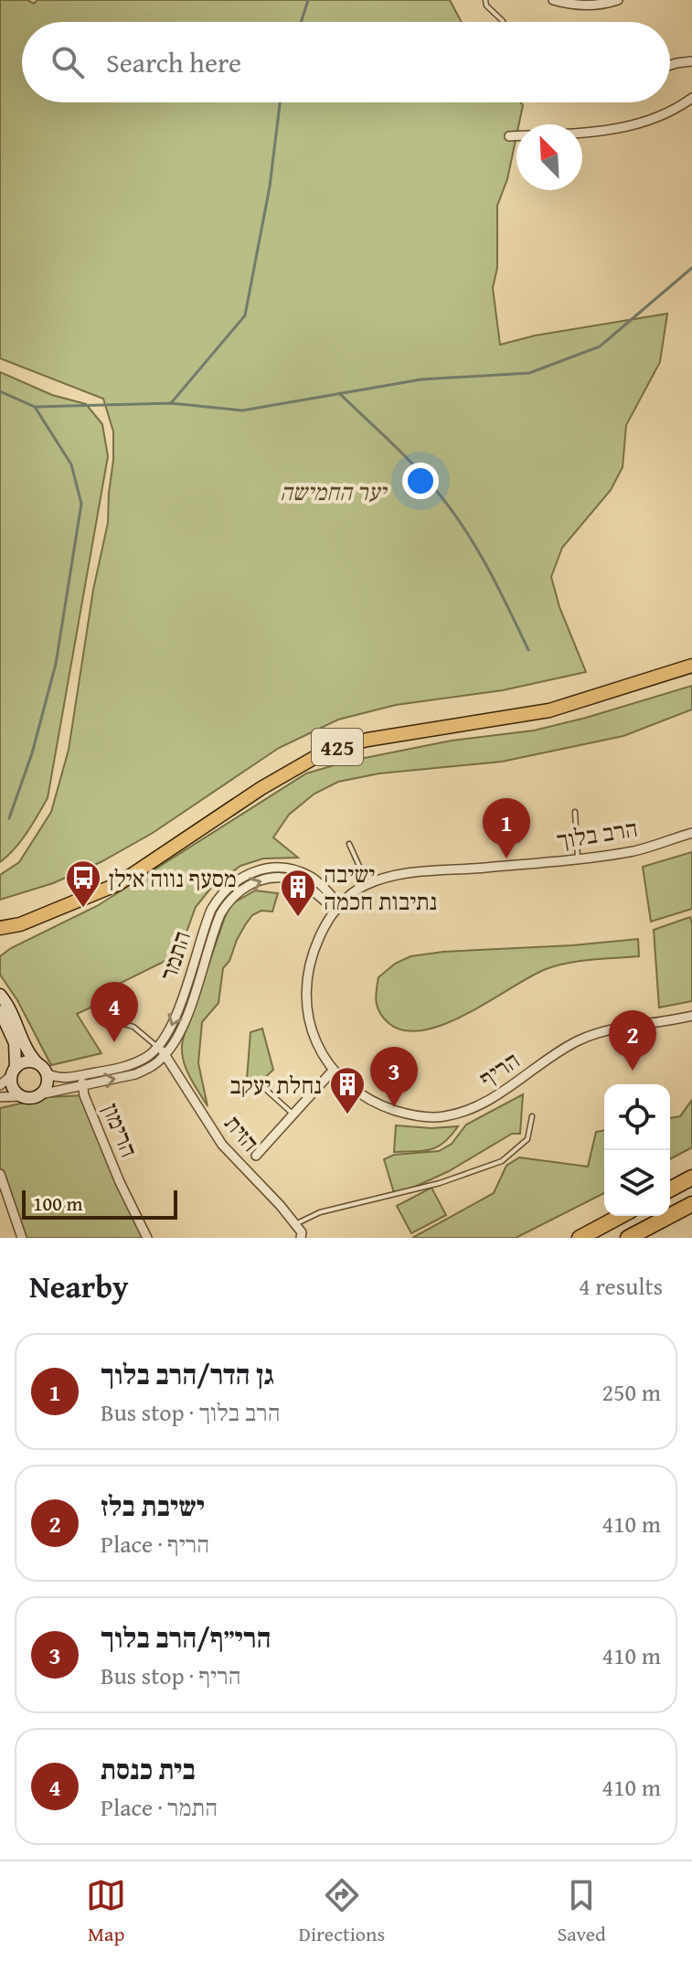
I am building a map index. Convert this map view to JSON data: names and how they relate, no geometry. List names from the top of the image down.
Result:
{
  "streets": {
    "main road": ["425"],
    "street": [
      "הרב בלוך",
      "התמר",
      "הריף",
      "הרימון",
      "הזית"
    ]
  },
  "crossings": [
    ["הרב בלוך", "התמר"],
    ["הרב בלוך", "הריף"],
    ["התמר", "הרימון"],
    ["התמר", "הזית"]
  ],
  "parks": ["יער החמישה"],
  "places": {
    "bus stop": ["מסעף נווה אילן"],
    "building": ["ישיבה נתיבות חכמה", "נחלת יעקב"]
  },
  "scale_bar": "100 m",
  "north": "top left",
  "page": {
    "search": "Search here",
    "pins": [
      "1",
      "4",
      "2",
      "3"
    ],
    "scale": "100 m",
    "heading": ["Nearby", "4 results"],
    "list": [
      {
        "mark": "1",
        "name": "גן הדר/הרב בלוך",
        "note": "Bus stop · הרב בלוך",
        "value": "250 m"
      },
      {
        "mark": "2",
        "name": "ישיבת בלז",
        "note": "Place · הריף",
        "value": "410 m"
      },
      {
        "mark": "3",
        "name": "הרי״ף/הרב בלוך",
        "note": "Bus stop · הריף",
        "value": "410 m"
      },
      {
        "mark": "4",
        "name": "בית כנסת",
        "note": "Place · התמר",
        "value": "410 m"
      }
    ],
    "nav": ["Map", "Directions", "Saved"]
  }
}
